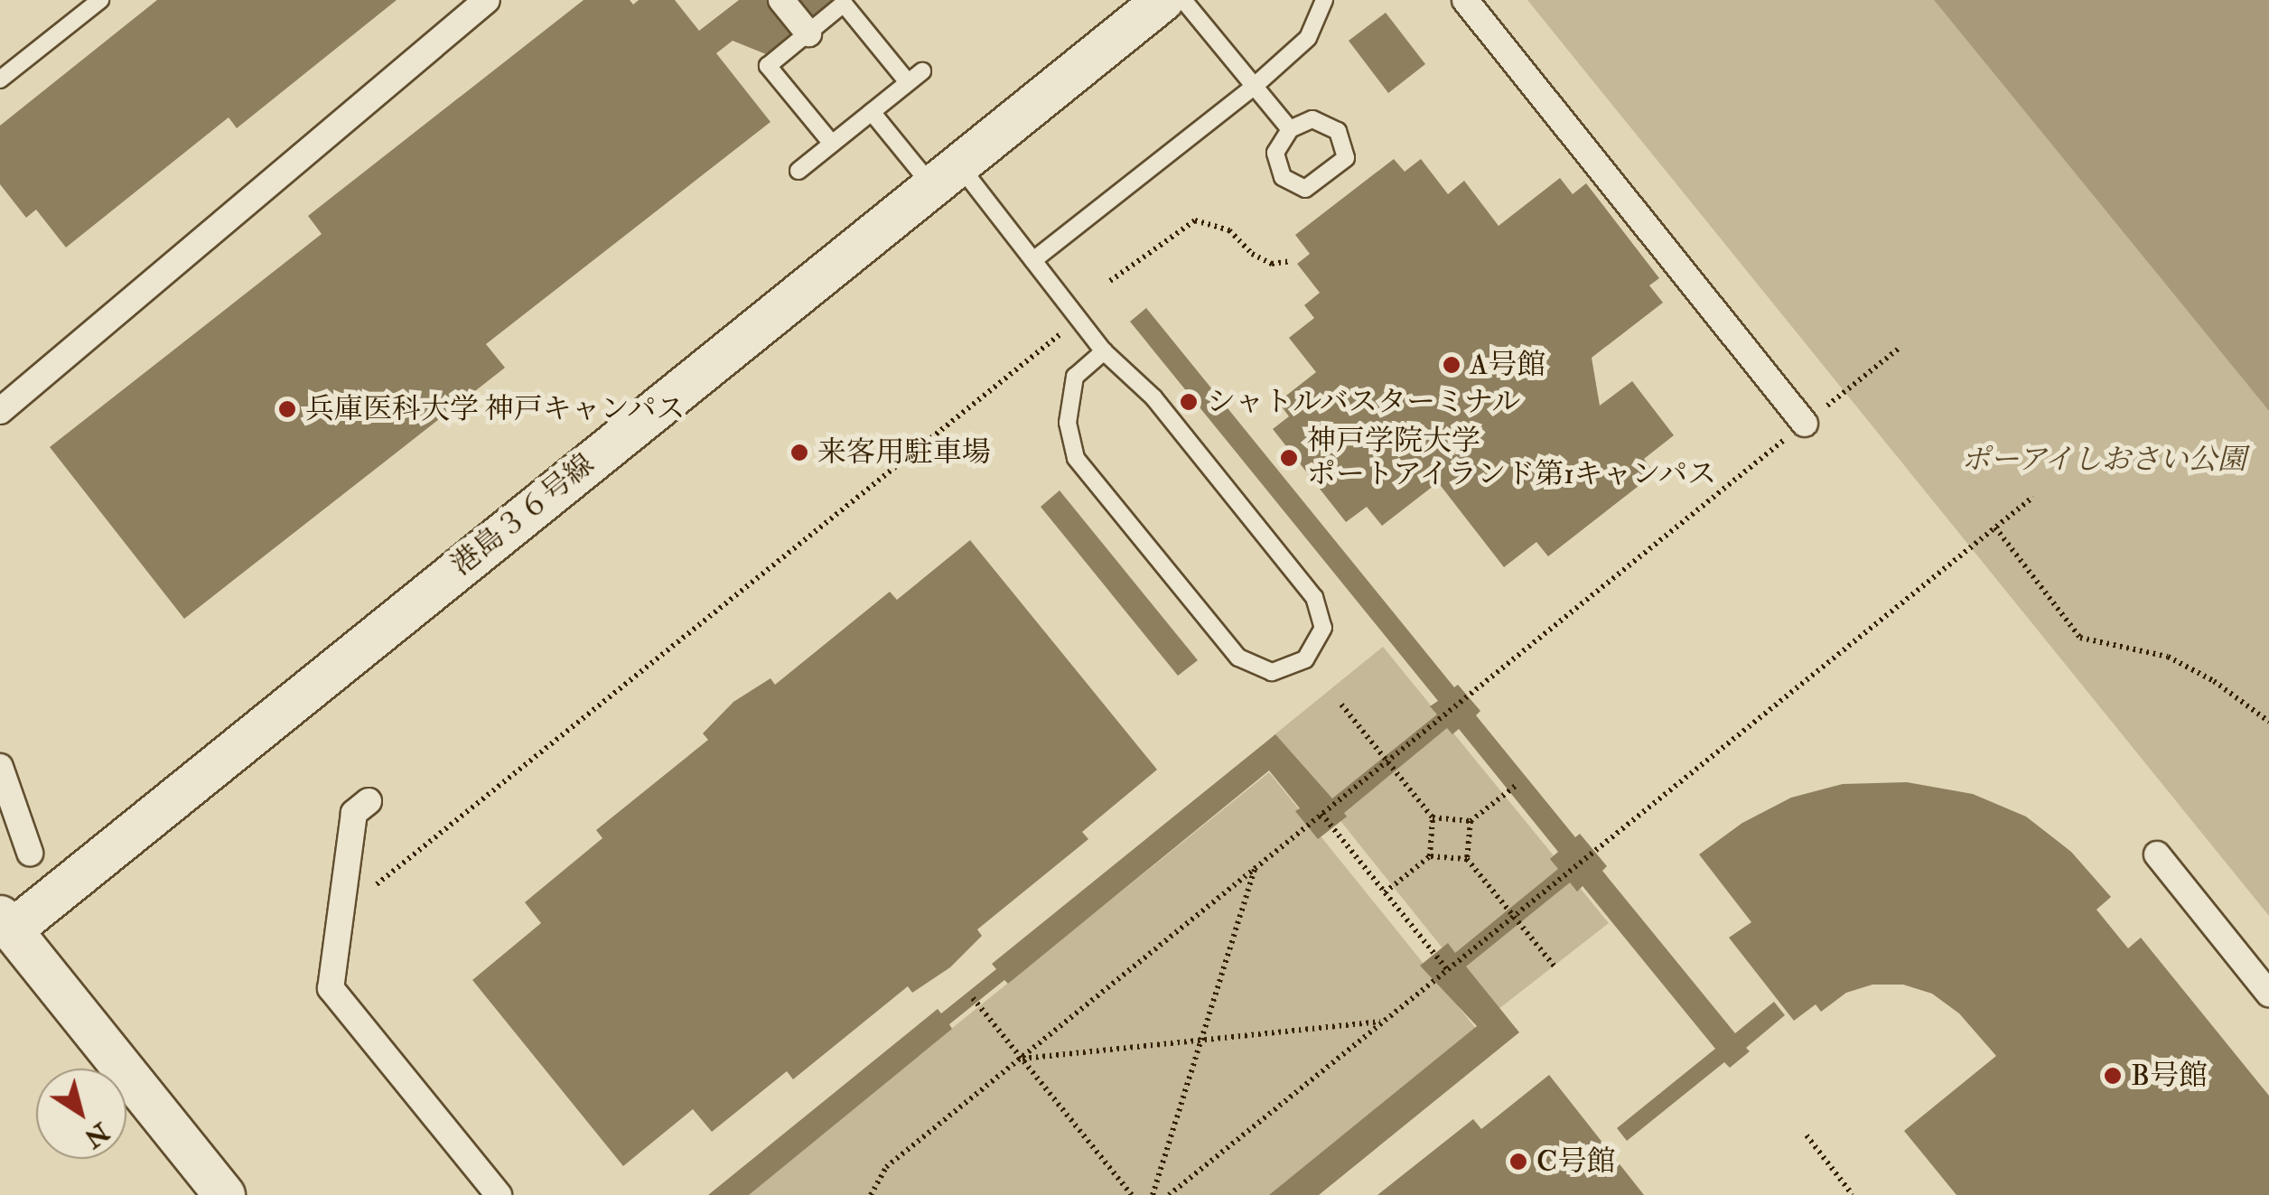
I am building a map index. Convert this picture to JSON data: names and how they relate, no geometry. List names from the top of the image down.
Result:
{
  "streets": {
    "street": ["港島３６号線"]
  },
  "parks": ["ポーアイしおさい公園"],
  "places": [
    "A号館",
    "シャトルバスターミナル",
    "兵庫医科大学 神戸キャンパス",
    "来客用駐車場",
    "神戸学院大学 ポートアイランド第1キャンパス",
    "B号館",
    "C号館"
  ],
  "north": "bottom right"
}
